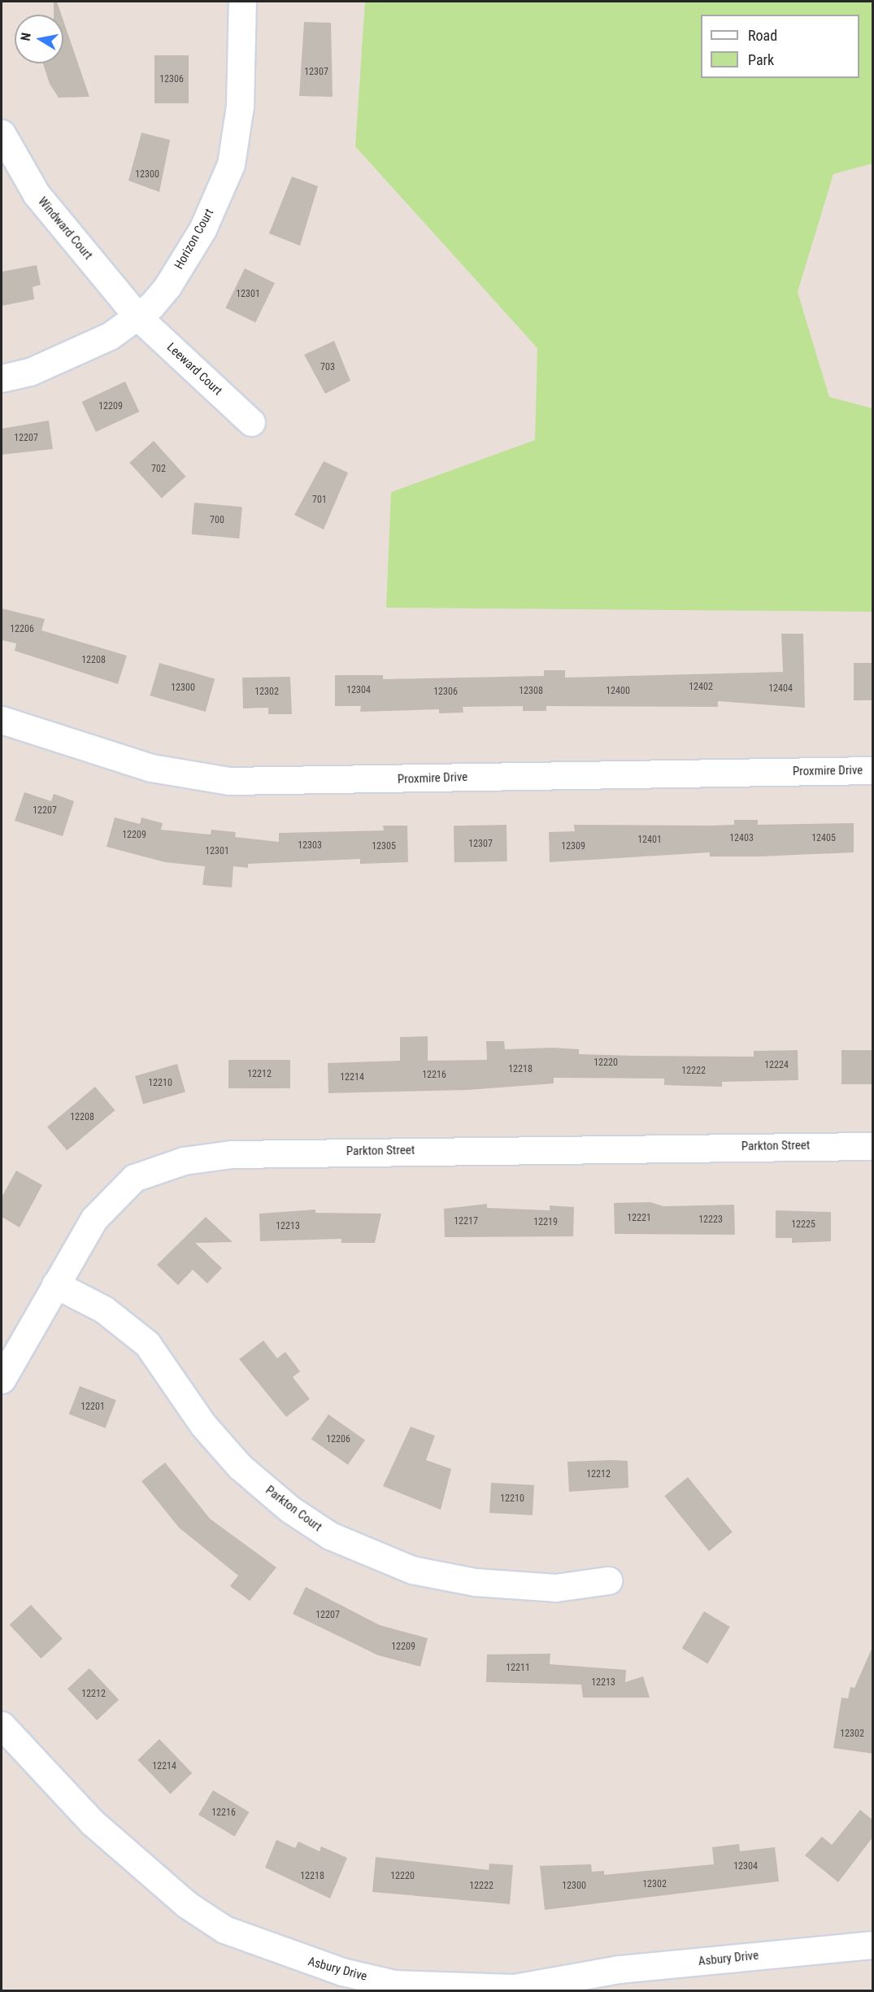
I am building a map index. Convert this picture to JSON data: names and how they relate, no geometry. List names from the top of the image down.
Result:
{
  "streets": {
    "street": [
      "Windward Court",
      "Horizon Court",
      "Leeward Court",
      "Proxmire Drive",
      "Parkton Street",
      "Parkton Court",
      "Asbury Drive"
    ]
  },
  "crossings": [
    ["Windward Court", "Horizon Court"],
    ["Windward Court", "Leeward Court"],
    ["Horizon Court", "Leeward Court"],
    ["Parkton Street", "Parkton Court"]
  ],
  "house_numbers": [
    "12307",
    "12306",
    "12300",
    "12301",
    "703",
    "12209",
    "12207",
    "702",
    "701",
    "700",
    "12206",
    "12208",
    "12402",
    "12300",
    "12404",
    "12304",
    "12308",
    "12400",
    "12302",
    "12306",
    "12207",
    "12209",
    "12403",
    "12405",
    "12401",
    "12307",
    "12303",
    "12305",
    "12309",
    "12301",
    "12220",
    "12224",
    "12218",
    "12222",
    "12212",
    "12216",
    "12214",
    "12210",
    "12208",
    "12221",
    "12223",
    "12217",
    "12219",
    "12225",
    "12213",
    "12201",
    "12206",
    "12212",
    "12210",
    "12207",
    "12209",
    "12211",
    "12213",
    "12212",
    "12302",
    "12214",
    "12216",
    "12304",
    "12218",
    "12220",
    "12302",
    "12222",
    "12300"
  ],
  "legend": ["Road", "Park"],
  "north": "left"
}
